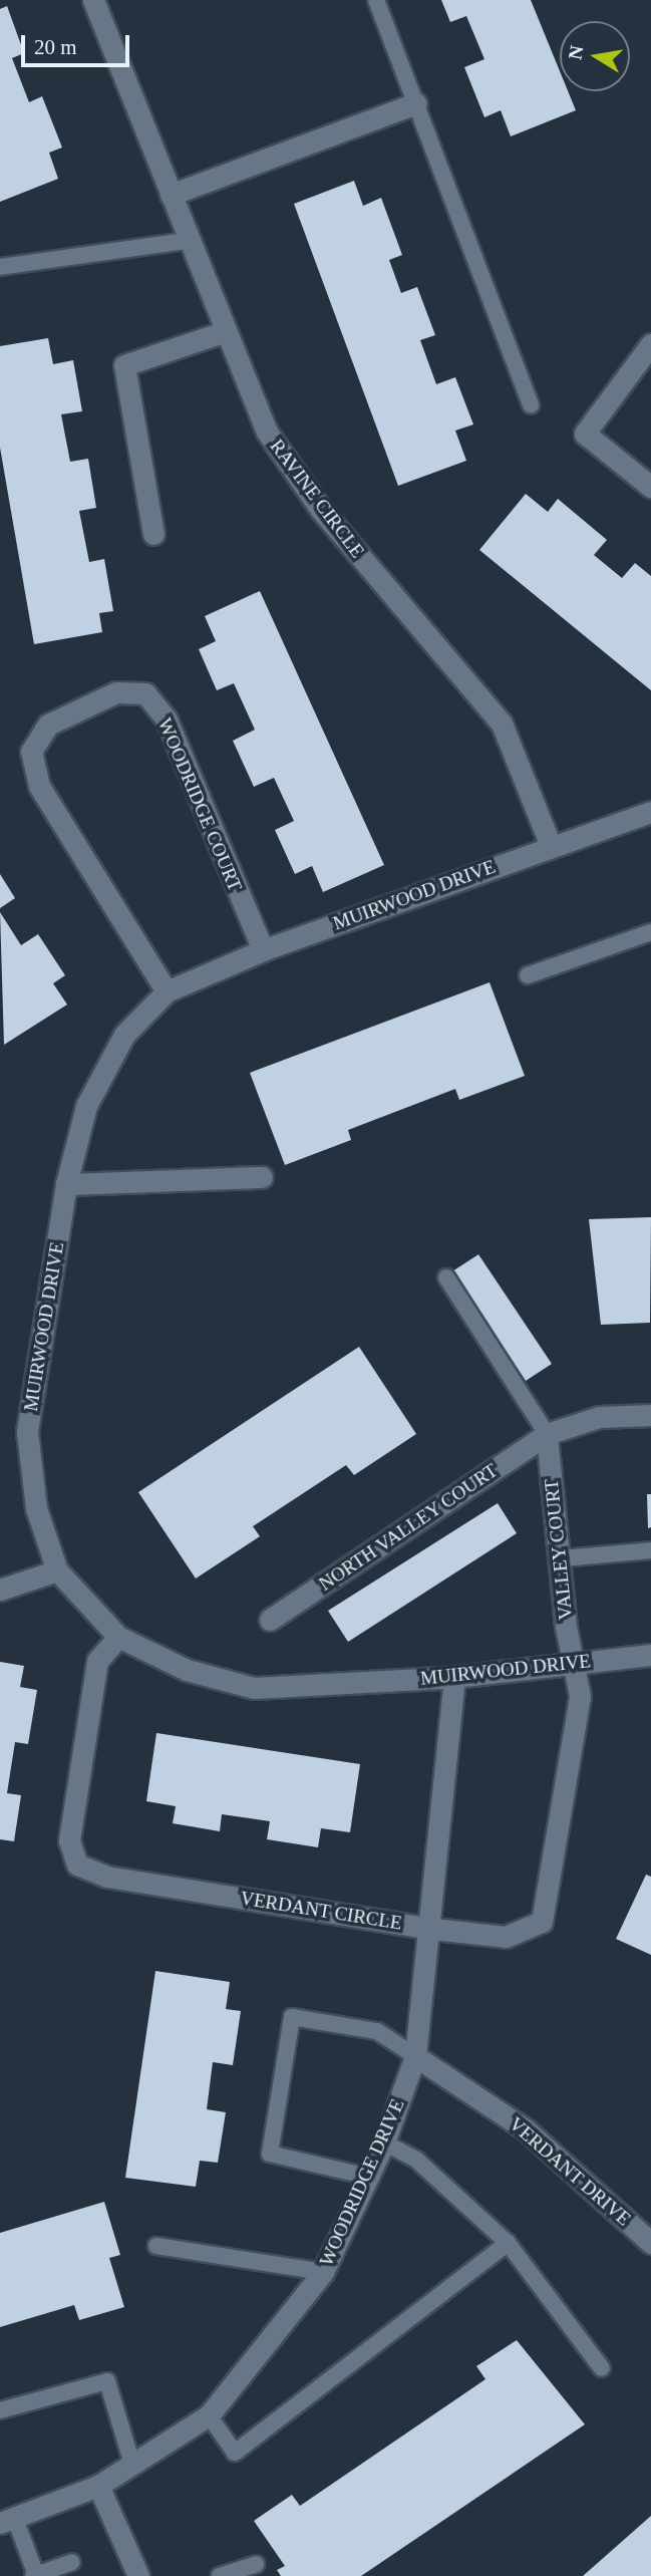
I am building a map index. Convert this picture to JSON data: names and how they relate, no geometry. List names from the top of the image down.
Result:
{
  "streets": {
    "street": [
      "RAVINE CIRCLE",
      "WOODRIDGE COURT",
      "MUIRWOOD DRIVE",
      "NORTH VALLEY COURT",
      "VALLEY COURT",
      "VERDANT CIRCLE",
      "VERDANT DRIVE",
      "WOODRIDGE DRIVE"
    ]
  },
  "crossings": [
    ["RAVINE CIRCLE", "MUIRWOOD DRIVE"],
    ["WOODRIDGE COURT", "MUIRWOOD DRIVE"],
    ["MUIRWOOD DRIVE", "VALLEY COURT"],
    ["MUIRWOOD DRIVE", "VERDANT CIRCLE"],
    ["MUIRWOOD DRIVE", "WOODRIDGE DRIVE"],
    ["NORTH VALLEY COURT", "VALLEY COURT"],
    ["VALLEY COURT", "VERDANT CIRCLE"],
    ["VERDANT CIRCLE", "WOODRIDGE DRIVE"],
    ["VERDANT DRIVE", "WOODRIDGE DRIVE"]
  ],
  "scale_bar": "20 m",
  "north": "left"
}
